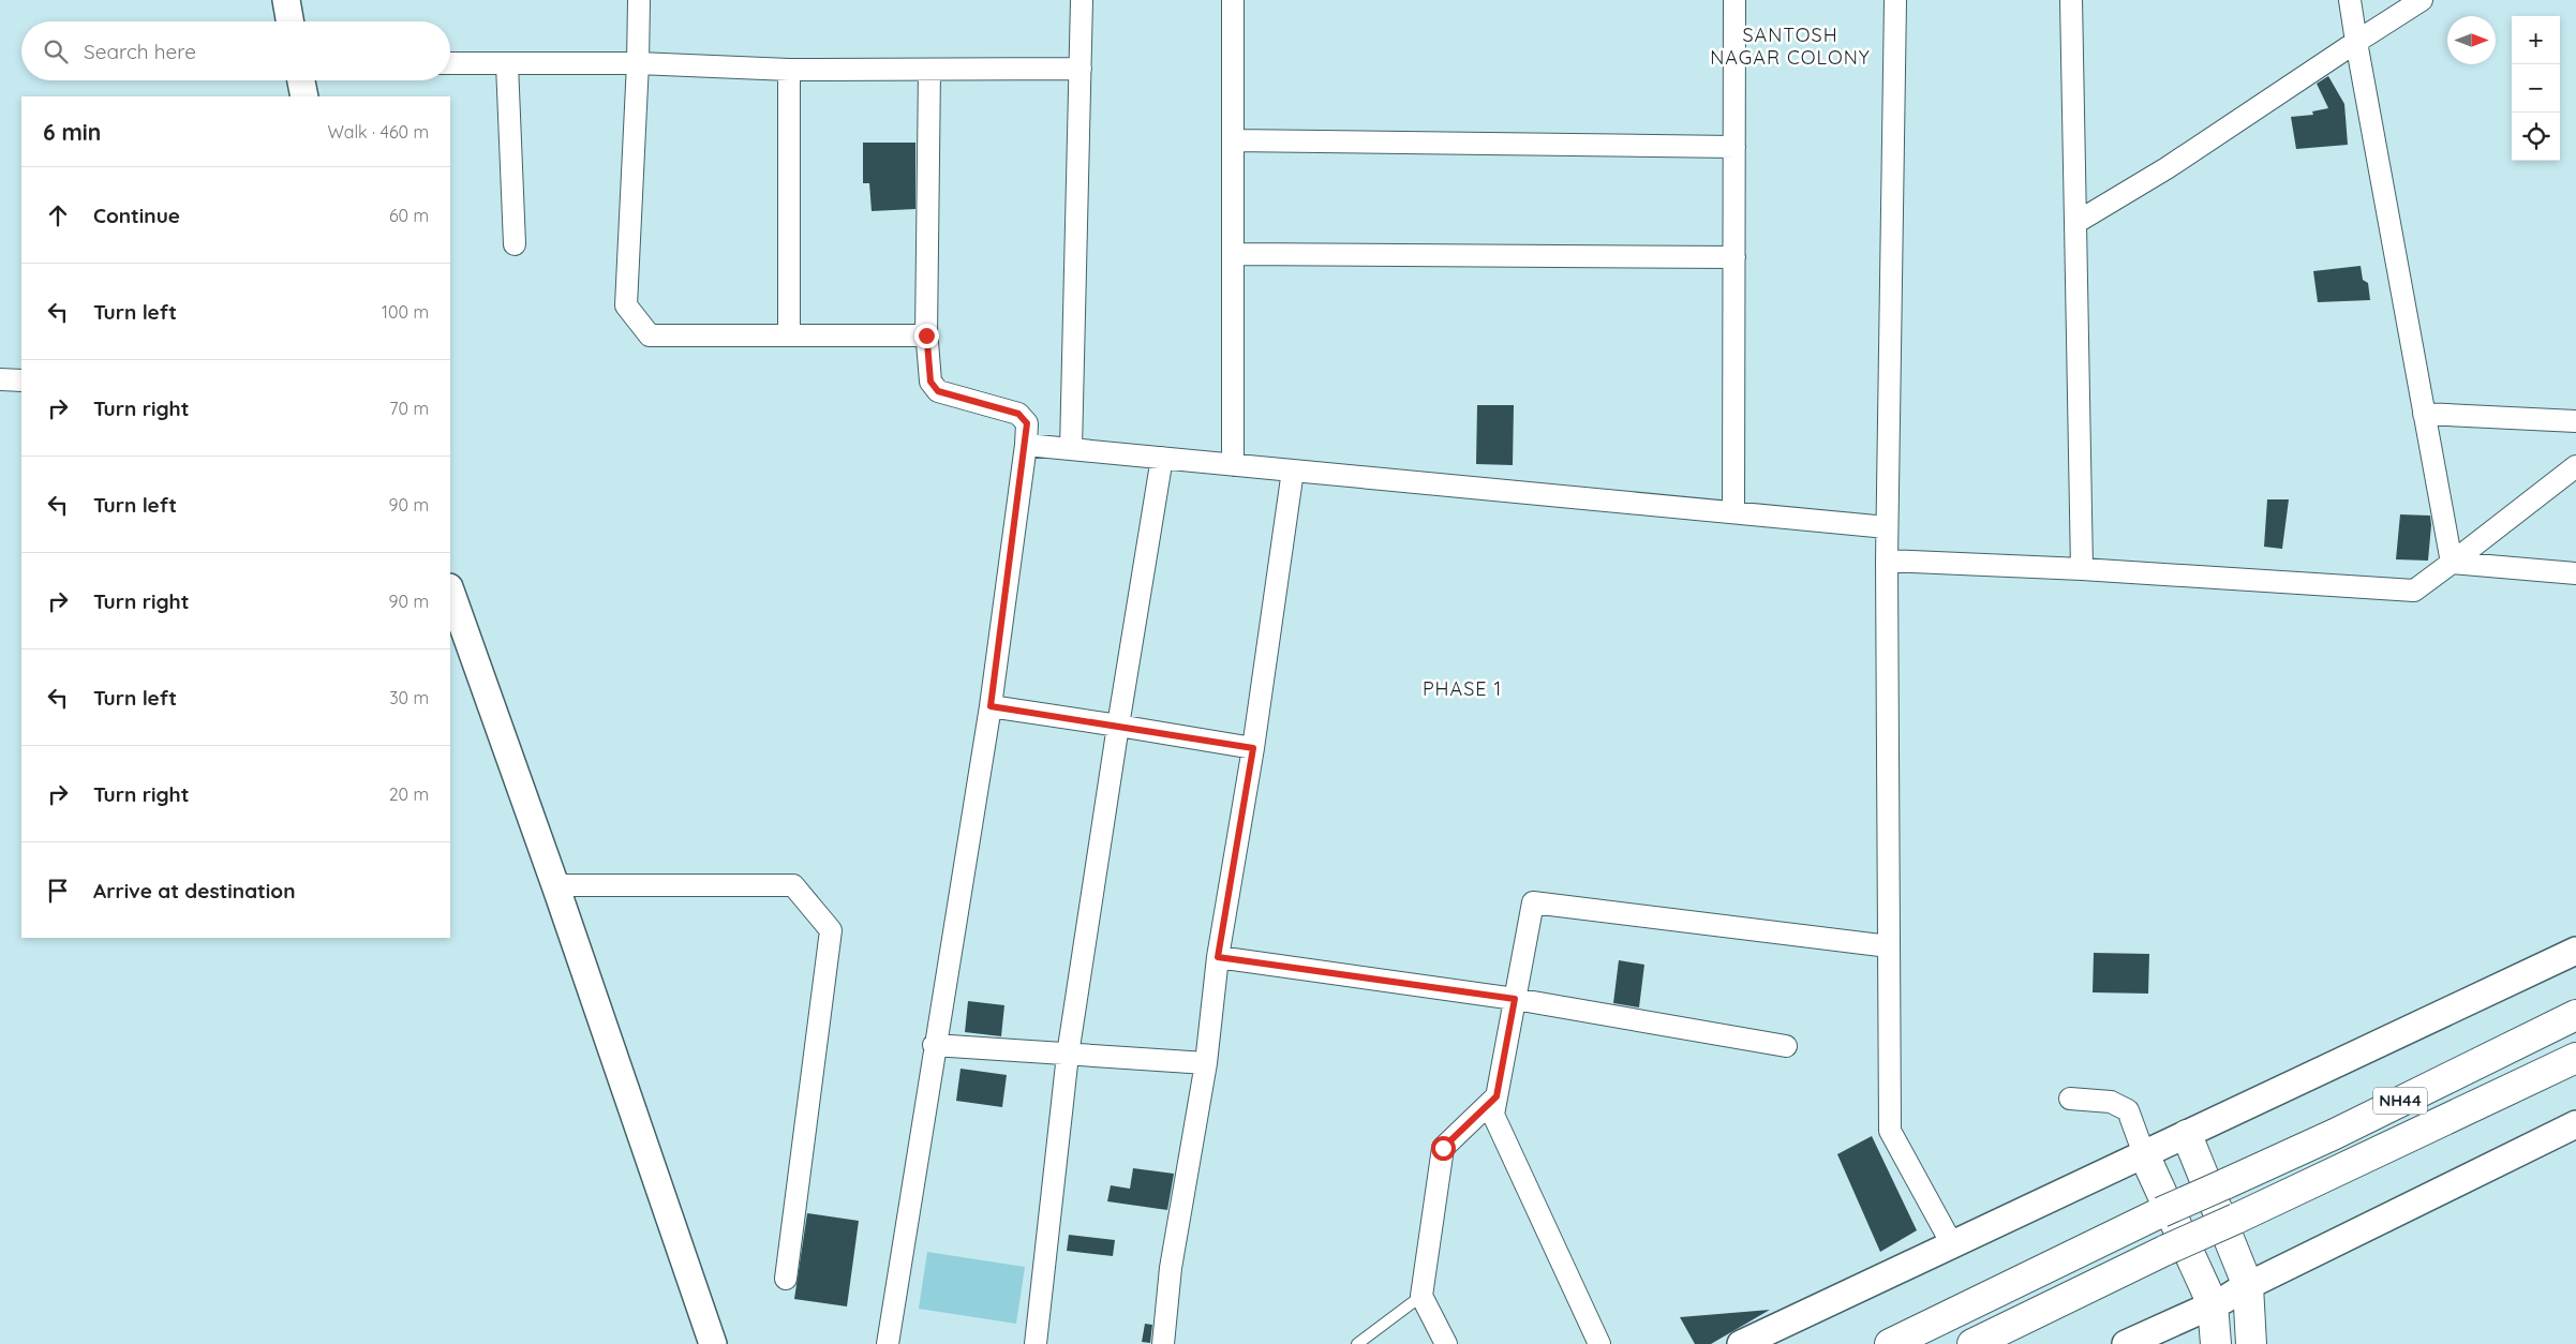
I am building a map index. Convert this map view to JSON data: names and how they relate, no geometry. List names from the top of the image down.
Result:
{
  "streets": {
    "main road": ["NH44"]
  },
  "districts": ["SANTOSH NAGAR COLONY", "PHASE 1"],
  "north": "right",
  "page": {
    "map_buttons": ["+", "−"],
    "search": "Search here",
    "heading": ["6 min", "Walk · 460 m"],
    "list": [
      ["Continue", "60 m"],
      ["Turn left", "100 m"],
      ["Turn right", "70 m"],
      ["Turn left", "90 m"],
      ["Turn right", "90 m"],
      ["Turn left", "30 m"],
      ["Turn right", "20 m"],
      "Arrive at destination"
    ]
  }
}
